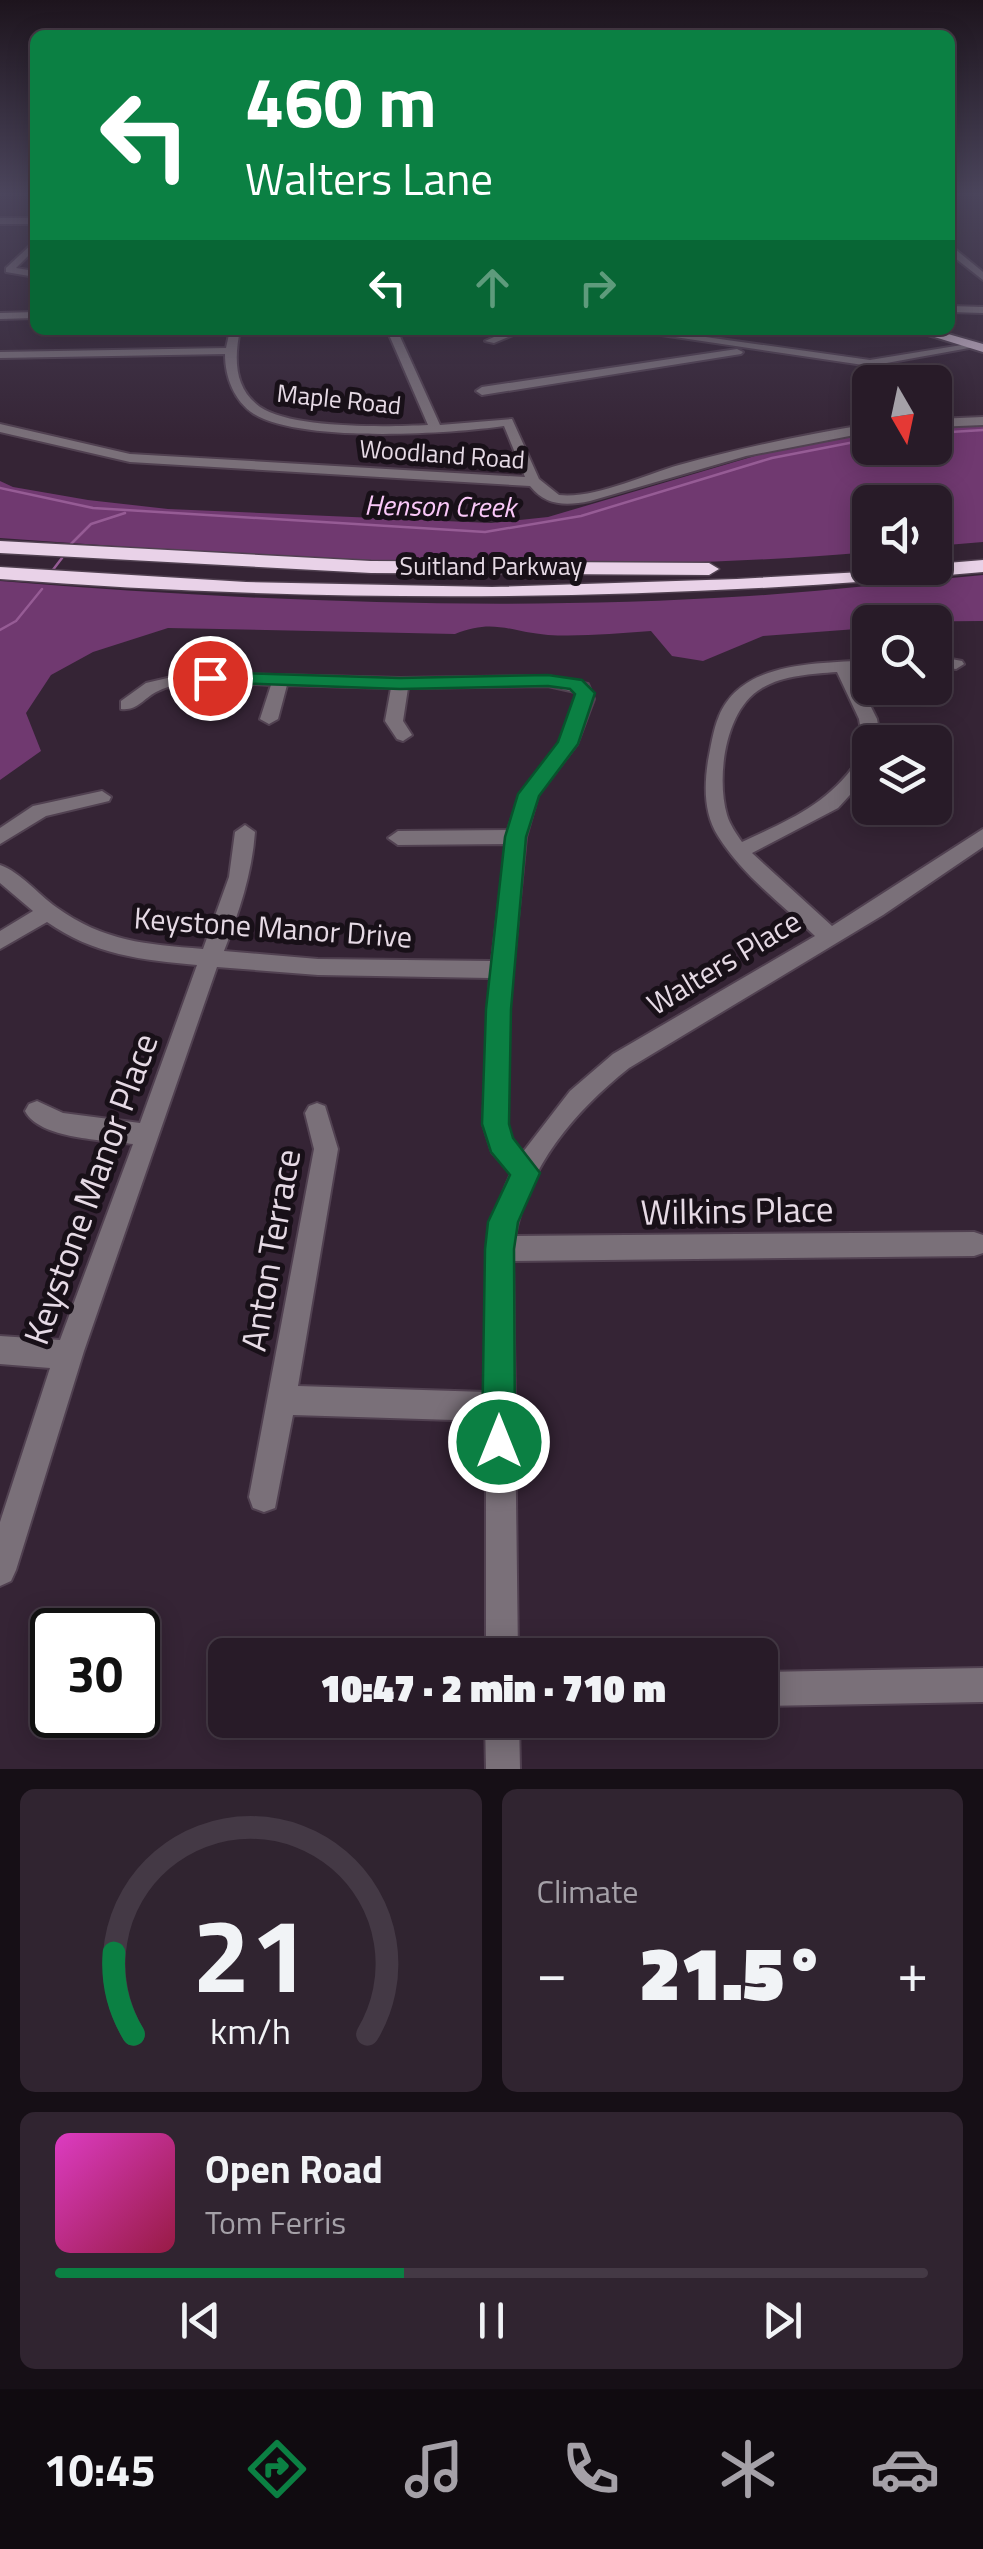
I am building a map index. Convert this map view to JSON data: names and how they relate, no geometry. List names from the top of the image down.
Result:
{
  "streets": {
    "highway": ["Suitland Parkway"],
    "street": [
      "Maple Road",
      "Woodland Road",
      "Keystone Manor Drive",
      "Walters Place",
      "Keystone Manor Place",
      "Wilkins Place",
      "Anton Terrace"
    ]
  },
  "crossings": [
    ["Maple Road", "Woodland Road"],
    ["Keystone Manor Drive", "Keystone Manor Place"],
    ["Walters Place", "Wilkins Place"]
  ],
  "water": ["Henson Creek"],
  "north": "bottom",
  "page": {
    "turn": ["460 m", "Walters Lane"],
    "limit": "30",
    "trip": "10:47 · 2 min · 710 m",
    "tile": "Climate",
    "heat": ["−", "21.5°", "+"],
    "song": ["Open Road", "Tom Ferris"],
    "tabs": "10:45",
    "gauge": ["21", "km/h"]
  }
}
